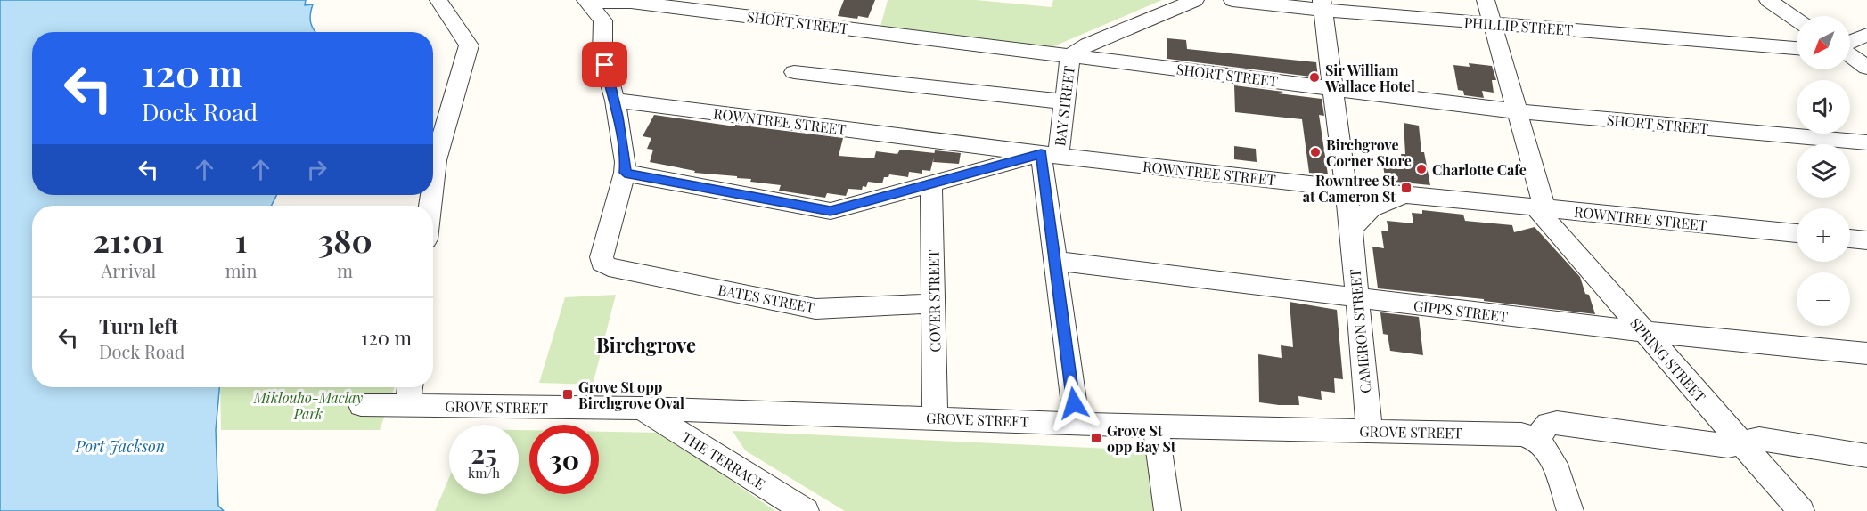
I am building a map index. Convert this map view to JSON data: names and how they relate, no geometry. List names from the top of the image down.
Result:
{
  "streets": {
    "street": [
      "SHORT STREET",
      "PHILLIP STREET",
      "BAY STREET",
      "ROWNTREE STREET",
      "BATES STREET",
      "COVER STREET",
      "GIPPS STREET",
      "CAMERON STREET",
      "SPRING STREET",
      "GROVE STREET",
      "THE TERRACE"
    ]
  },
  "crossings": [
    ["SHORT STREET", "BAY STREET"],
    ["SHORT STREET", "CAMERON STREET"],
    ["SHORT STREET", "SPRING STREET"],
    ["PHILLIP STREET", "CAMERON STREET"],
    ["PHILLIP STREET", "SPRING STREET"],
    ["BAY STREET", "ROWNTREE STREET"],
    ["BAY STREET", "GIPPS STREET"],
    ["BAY STREET", "GROVE STREET"],
    ["ROWNTREE STREET", "CAMERON STREET"],
    ["ROWNTREE STREET", "SPRING STREET"],
    ["BATES STREET", "COVER STREET"],
    ["COVER STREET", "GROVE STREET"],
    ["GIPPS STREET", "CAMERON STREET"],
    ["GIPPS STREET", "SPRING STREET"],
    ["CAMERON STREET", "GROVE STREET"],
    ["GROVE STREET", "THE TERRACE"]
  ],
  "districts": ["Birchgrove"],
  "water": ["Port Jackson"],
  "parks": ["Miklouho-Maclay Park"],
  "places": {
    "other": ["Sir William Wallace Hotel", "Birchgrove Corner Store", "Charlotte Cafe"],
    "transit": ["Rowntree St at Cameron St", "Grove St opp Birchgrove Oval", "Grove St opp Bay St"]
  },
  "north": "bottom left",
  "page": {
    "map_buttons": ["+", "−"],
    "turn": ["120 m", "Dock Road"],
    "eta": [
      "21:01",
      "Arrival",
      "1",
      "min",
      "380",
      "m"
    ],
    "list": [
      {
        "name": "Turn left",
        "note": "Dock Road",
        "value": "120 m"
      }
    ],
    "speed": "25 km/h",
    "limit": "30"
  }
}
